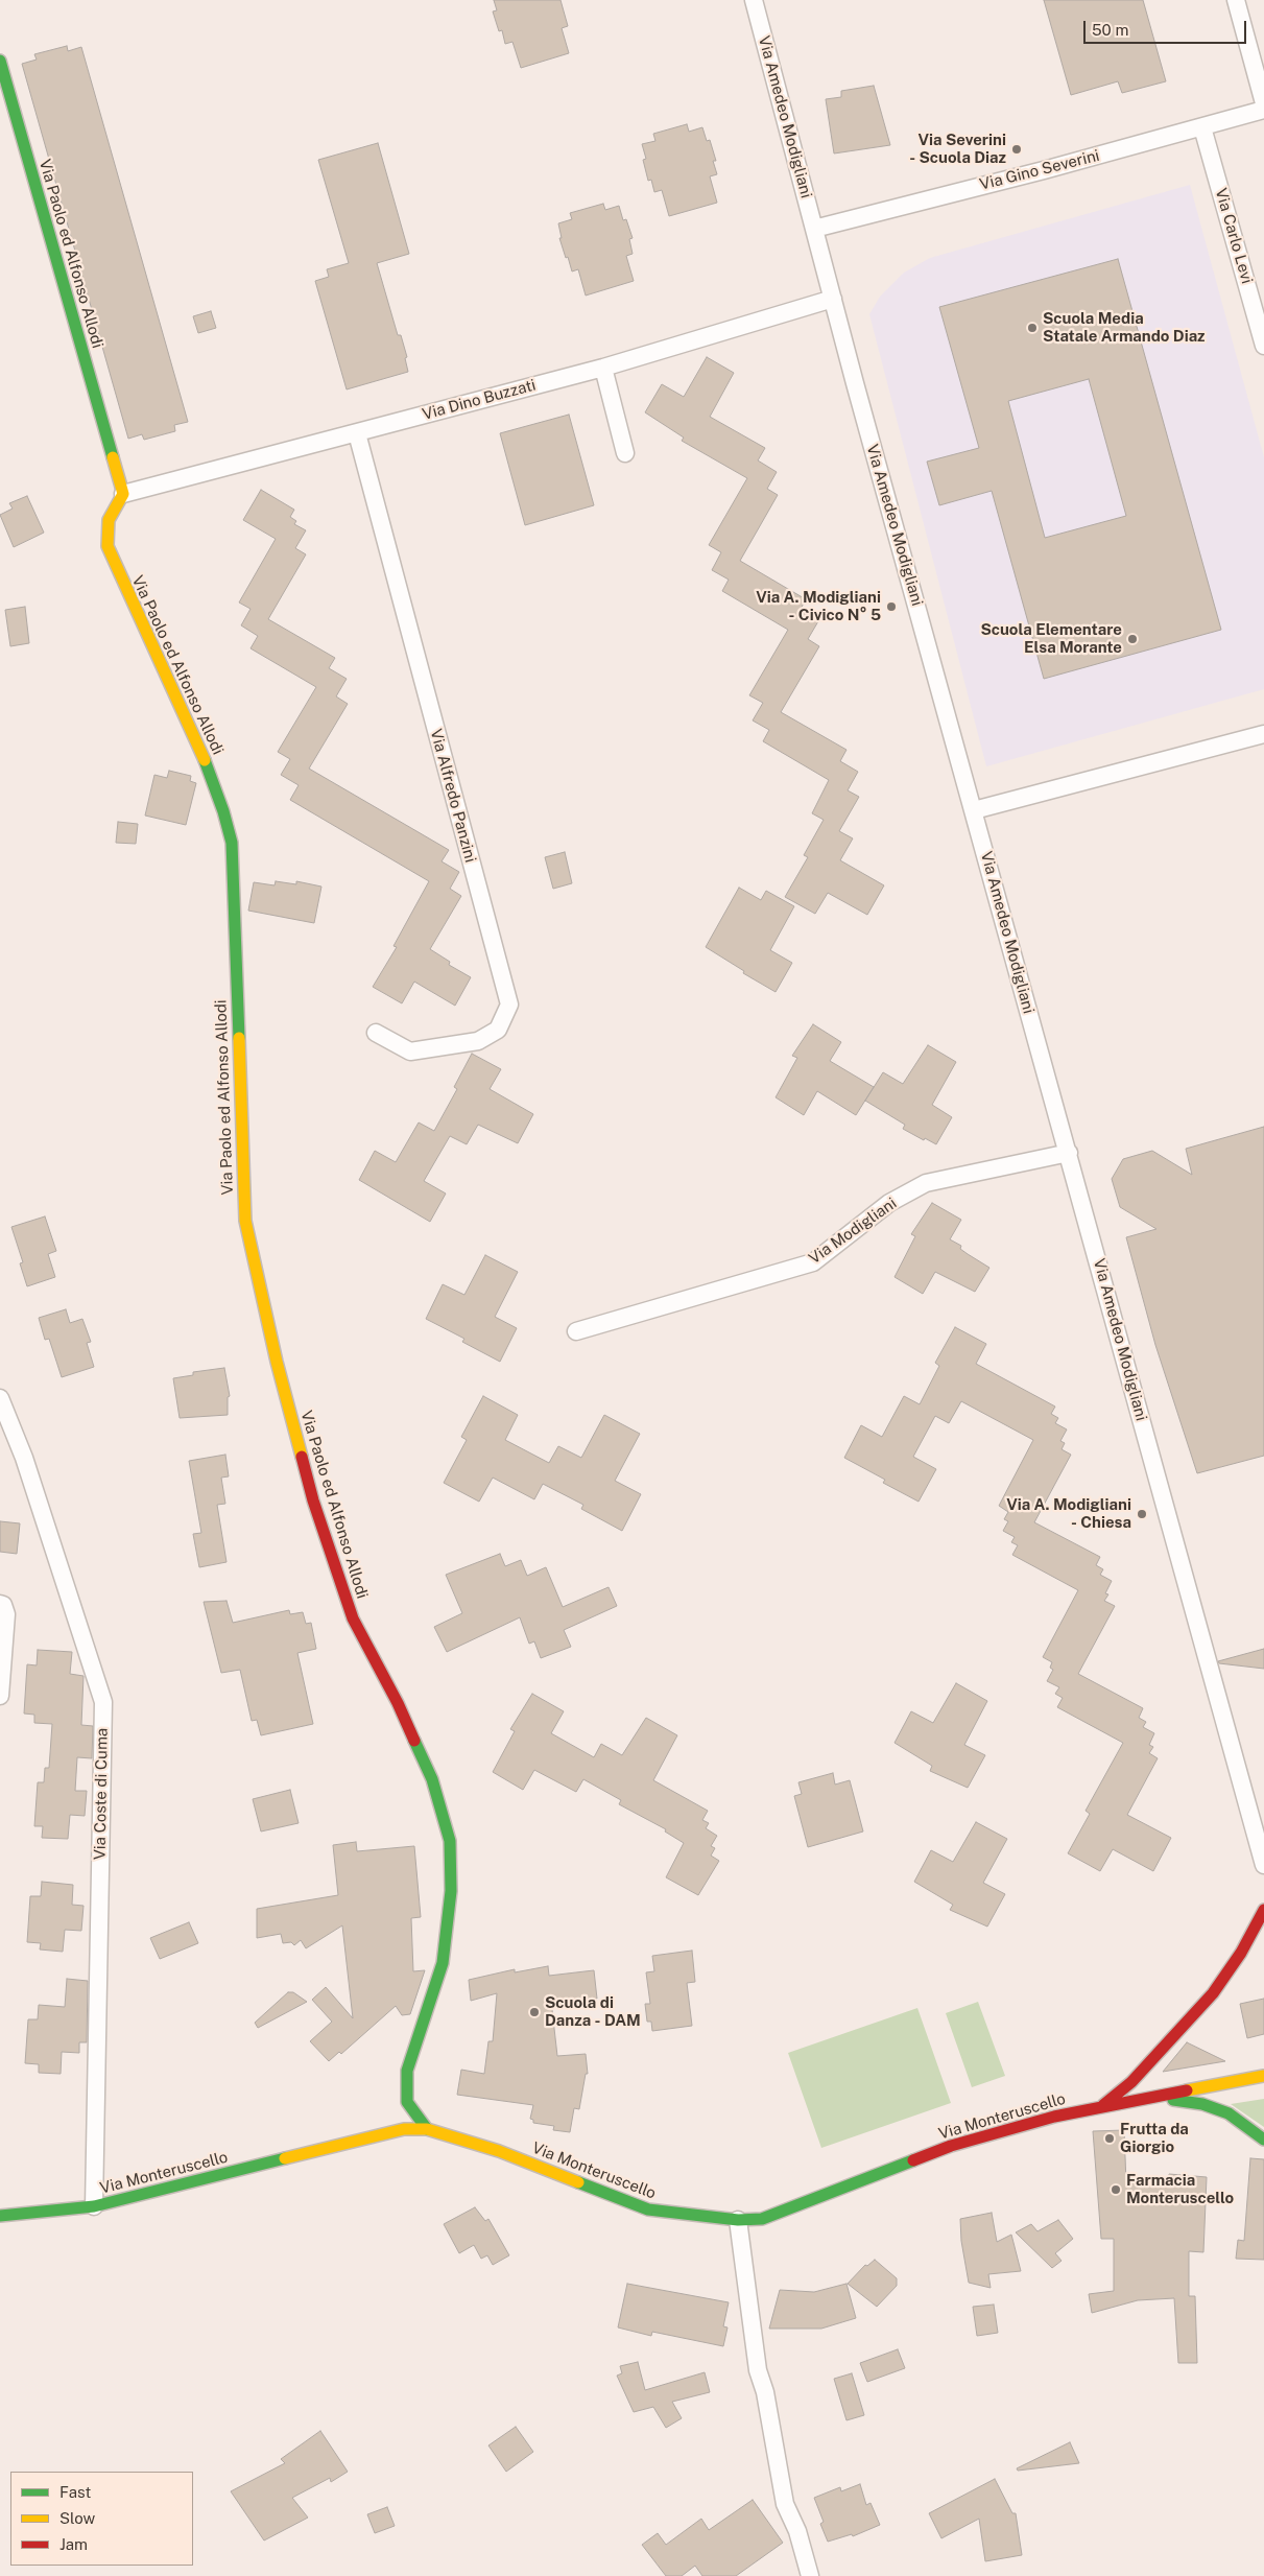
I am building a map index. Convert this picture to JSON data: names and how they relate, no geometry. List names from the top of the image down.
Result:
{
  "streets": {
    "street": [
      "Via Amedeo Modigliani",
      "Via Gino Severini",
      "Via Carlo Levi",
      "Via Paolo ed Alfonso Allodi",
      "Via Dino Buzzati",
      "Via Alfredo Panzini",
      "Via Modigliani",
      "Via Coste di Cuma",
      "Via Monteruscello"
    ]
  },
  "crossings": [
    ["Via Amedeo Modigliani", "Via Gino Severini"],
    ["Via Amedeo Modigliani", "Via Dino Buzzati"],
    ["Via Amedeo Modigliani", "Via Modigliani"],
    ["Via Gino Severini", "Via Carlo Levi"],
    ["Via Paolo ed Alfonso Allodi", "Via Dino Buzzati"],
    ["Via Paolo ed Alfonso Allodi", "Via Monteruscello"],
    ["Via Dino Buzzati", "Via Alfredo Panzini"],
    ["Via Coste di Cuma", "Via Monteruscello"]
  ],
  "places": [
    "Via Severini - Scuola Diaz",
    "Scuola Media Statale Armando Diaz",
    "Via A. Modigliani - Civico N° 5",
    "Scuola Elementare Elsa Morante",
    "Via A. Modigliani - Chiesa",
    "Scuola di Danza - DAM",
    "Frutta da Giorgio",
    "Farmacia Monteruscello"
  ],
  "legend": ["Fast", "Slow", "Jam"],
  "scale_bar": "50 m"
}
